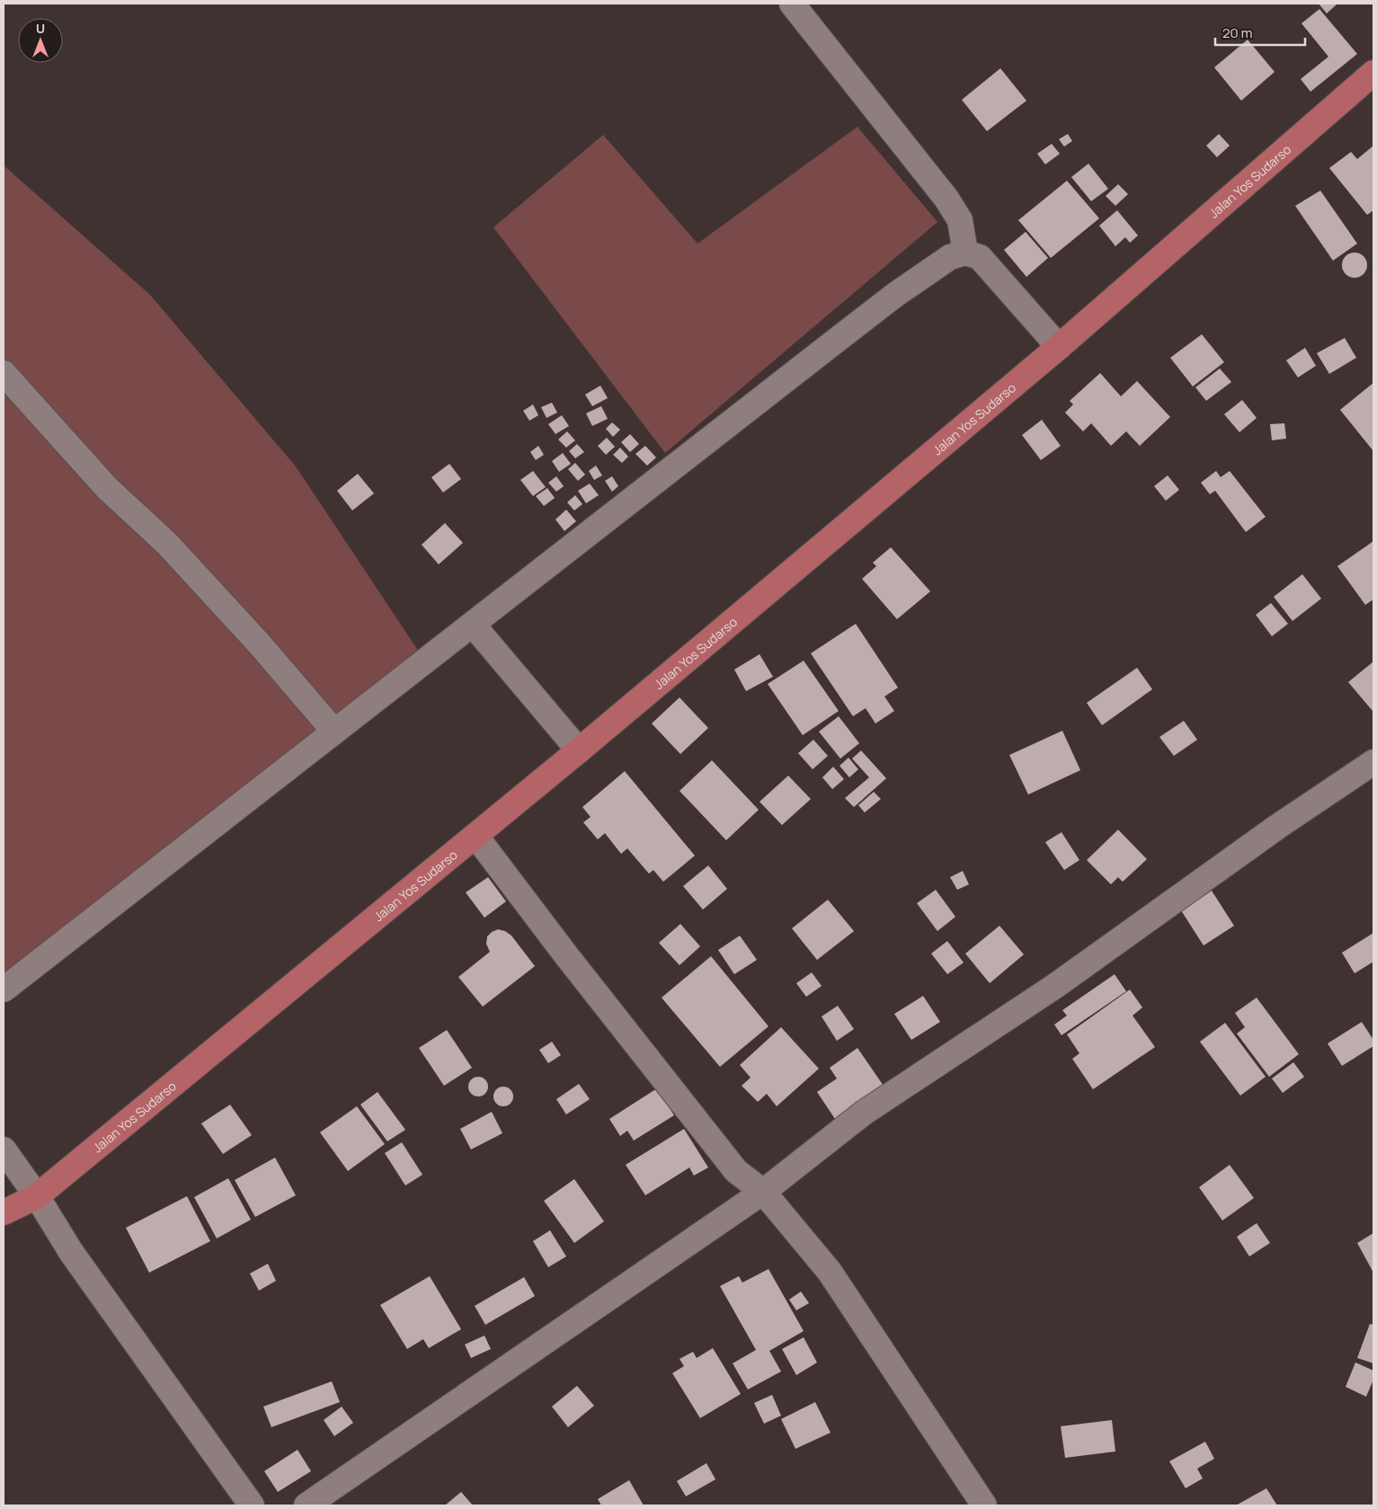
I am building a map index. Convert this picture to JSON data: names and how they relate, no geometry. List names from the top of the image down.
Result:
{
  "streets": {
    "main road": ["Jalan Yos Sudarso"]
  },
  "scale_bar": "20 m",
  "north": "top"
}
